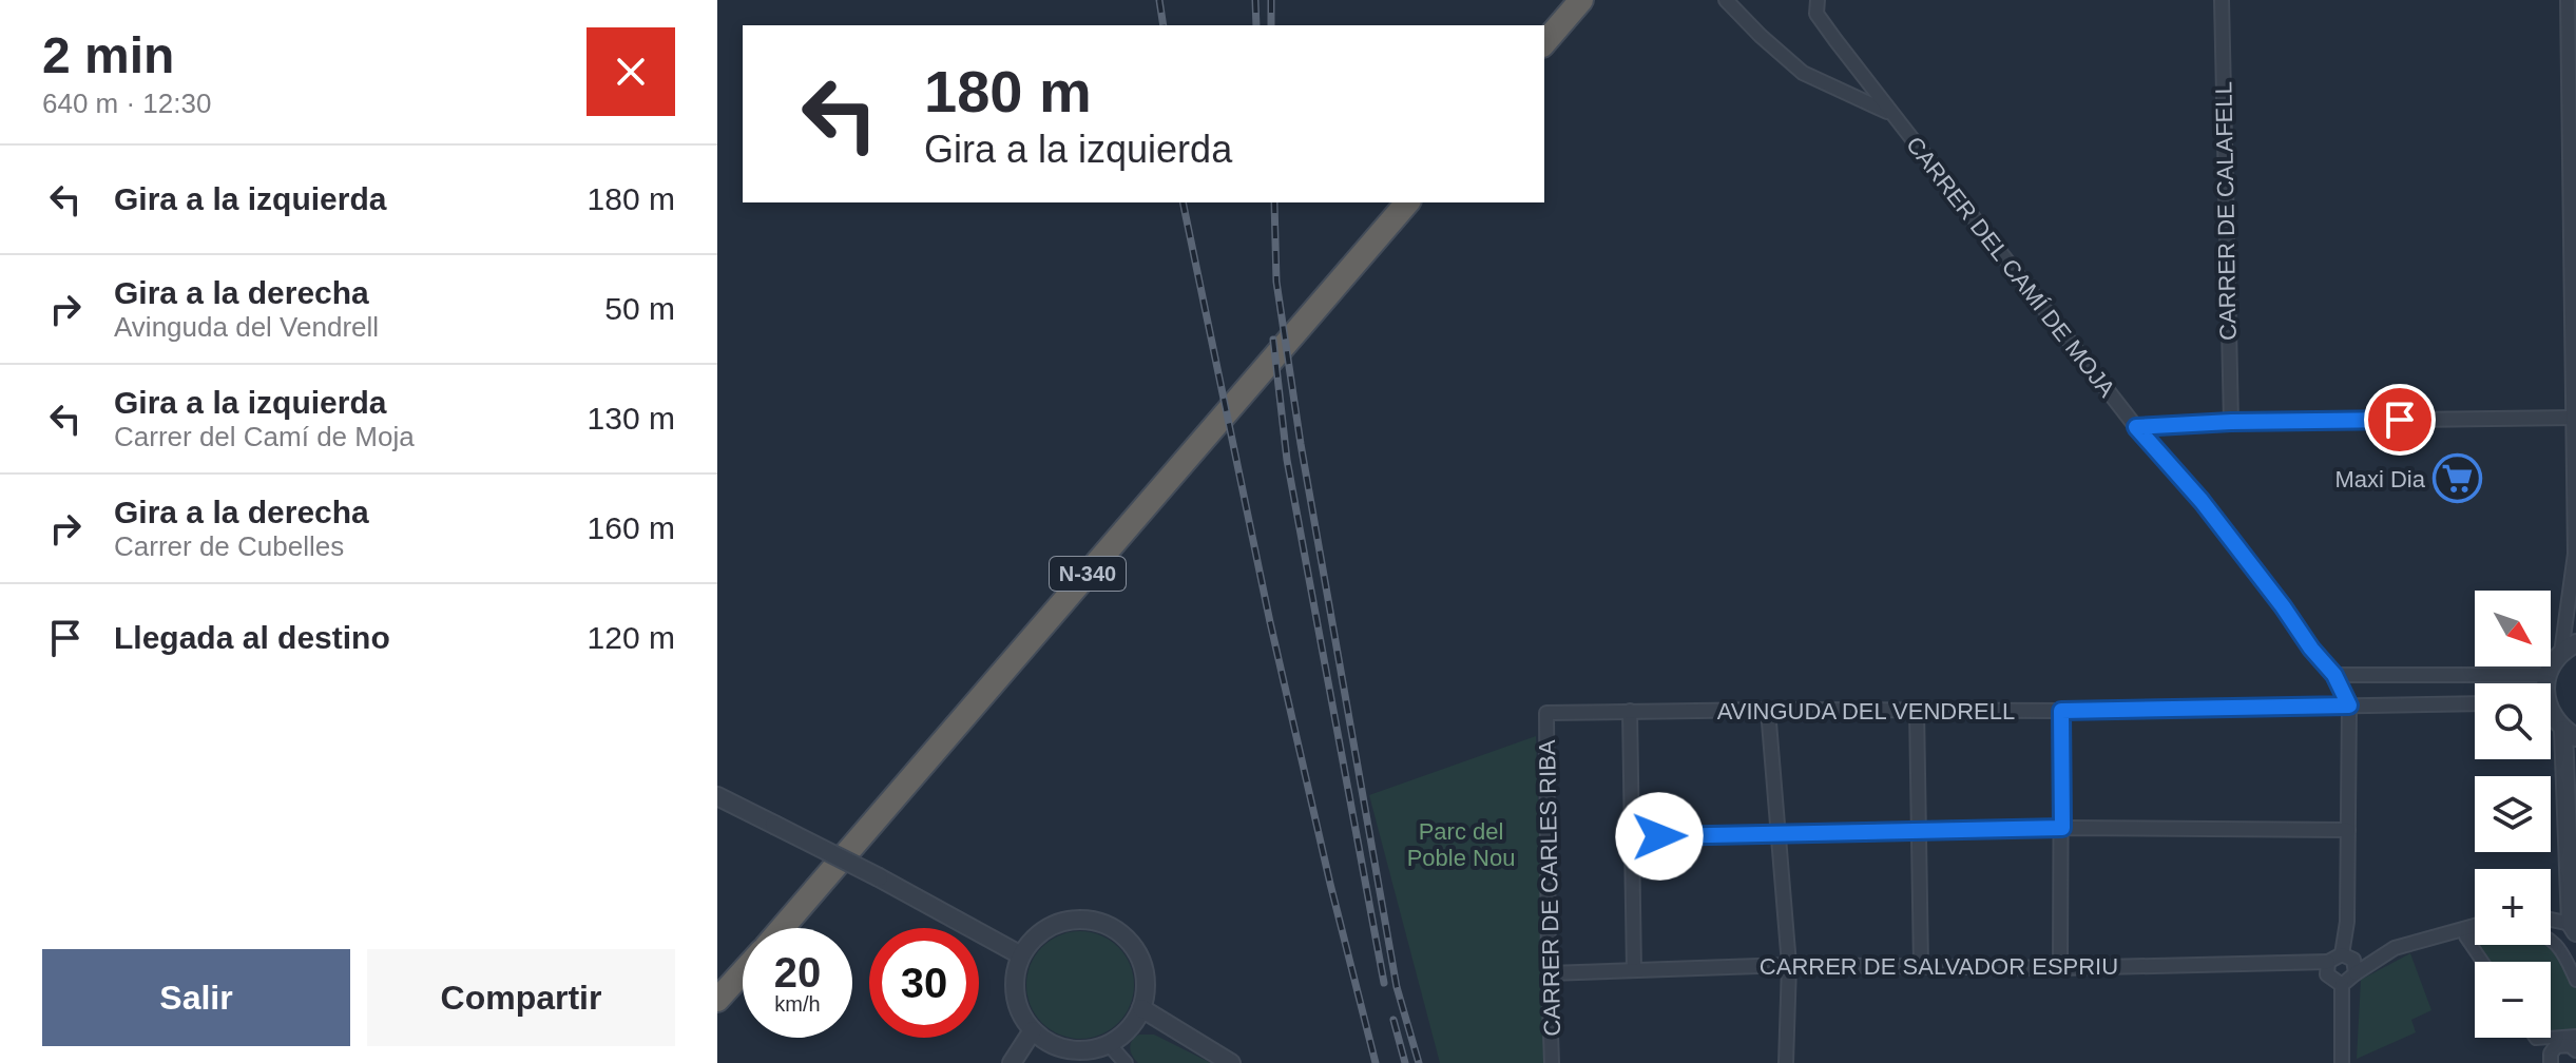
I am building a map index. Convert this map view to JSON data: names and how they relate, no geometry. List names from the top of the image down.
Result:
{
  "streets": {
    "highway": ["N-340"],
    "street": [
      "CARRER DE CALAFELL",
      "CARRER DEL CAMÍ DE MOJA",
      "AVINGUDA DEL VENDRELL",
      "CARRER DE CARLES RIBA",
      "CARRER DE SALVADOR ESPRIU"
    ]
  },
  "crossings": [
    ["CARRER DEL CAMÍ DE MOJA", "AVINGUDA DEL VENDRELL"],
    ["AVINGUDA DEL VENDRELL", "CARRER DE CARLES RIBA"],
    ["CARRER DE CARLES RIBA", "CARRER DE SALVADOR ESPRIU"]
  ],
  "parks": ["Parc del Poble Nou"],
  "places": {
    "supermarket": ["Maxi Dia"]
  },
  "north": "bottom right",
  "page": {
    "heading": ["2 min", "640 m · 12:30"],
    "turn": ["180 m", "Gira a la izquierda"],
    "list": [
      {
        "name": "Gira a la izquierda",
        "value": "180 m"
      },
      {
        "name": "Gira a la derecha",
        "note": "Avinguda del Vendrell",
        "value": "50 m"
      },
      {
        "name": "Gira a la izquierda",
        "note": "Carrer del Camí de Moja",
        "value": "130 m"
      },
      {
        "name": "Gira a la derecha",
        "note": "Carrer de Cubelles",
        "value": "160 m"
      },
      {
        "name": "Llegada al destino",
        "value": "120 m"
      }
    ],
    "map_buttons": ["+", "−"],
    "speed": "20 km/h",
    "limit": "30",
    "buttons": ["Salir", "Compartir"]
  }
}
